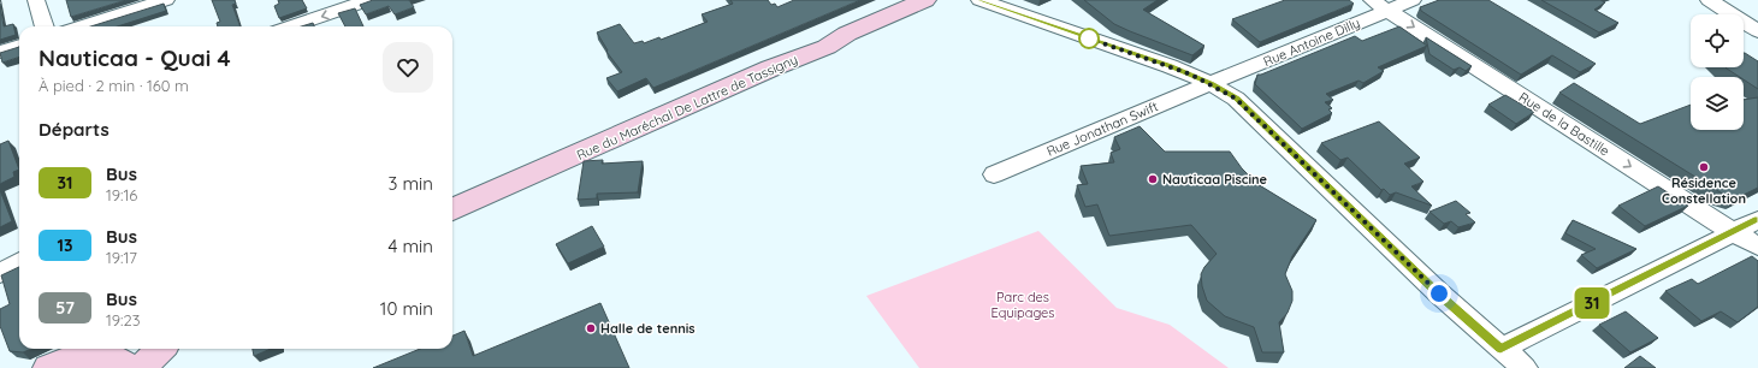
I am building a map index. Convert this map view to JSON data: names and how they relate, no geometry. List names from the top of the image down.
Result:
{
  "streets": {
    "main road": ["Rue du Maréchal De Lattre de Tassigny"],
    "street": ["Rue Antoine Dilly", "Rue de la Bastille", "Rue Jonathan Swift"]
  },
  "crossings": [
    ["Rue Antoine Dilly", "Rue de la Bastille"],
    ["Rue Antoine Dilly", "Rue Jonathan Swift"]
  ],
  "parks": ["Parc des Equipages"],
  "places": ["Résidence Constellation", "Nauticaa Piscine", "Halle de tennis"],
  "lines": ["bus line 31"],
  "page": {
    "on_map": "31",
    "heading": [
      ["Nauticaa - Quai 4", "À pied · 2 min · 160 m"],
      "Départs"
    ],
    "list": [
      {
        "mark": "31",
        "name": "Bus",
        "note": "19:16",
        "value": "3 min"
      },
      {
        "mark": "13",
        "name": "Bus",
        "note": "19:17",
        "value": "4 min"
      },
      {
        "mark": "57",
        "name": "Bus",
        "note": "19:23",
        "value": "10 min"
      }
    ]
  }
}
